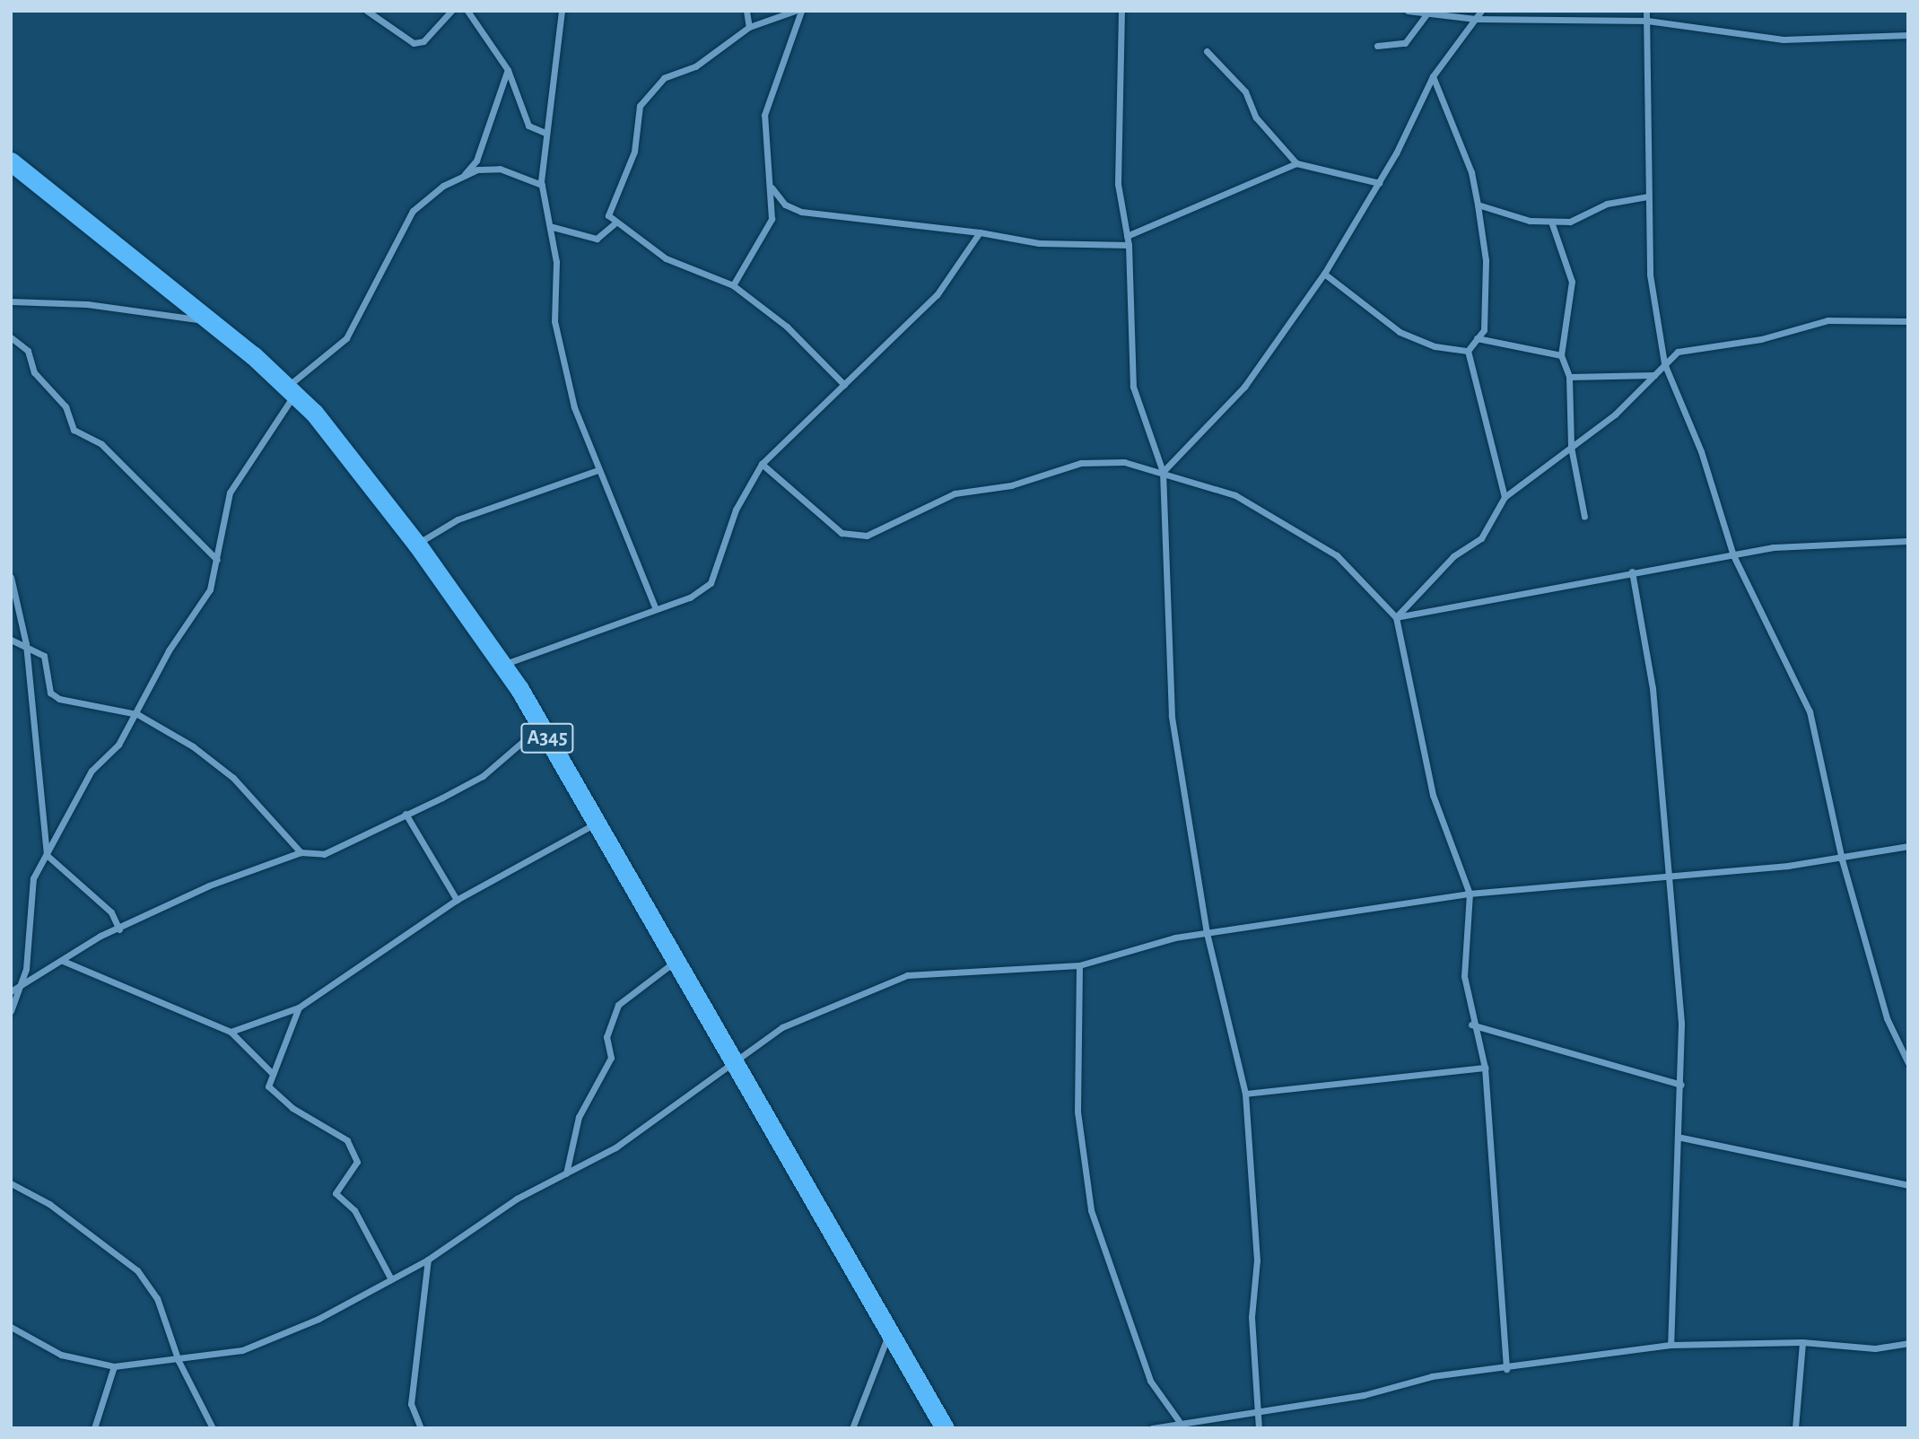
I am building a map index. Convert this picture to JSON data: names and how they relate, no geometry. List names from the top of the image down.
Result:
{
  "streets": {
    "highway": ["A345"]
  }
}
